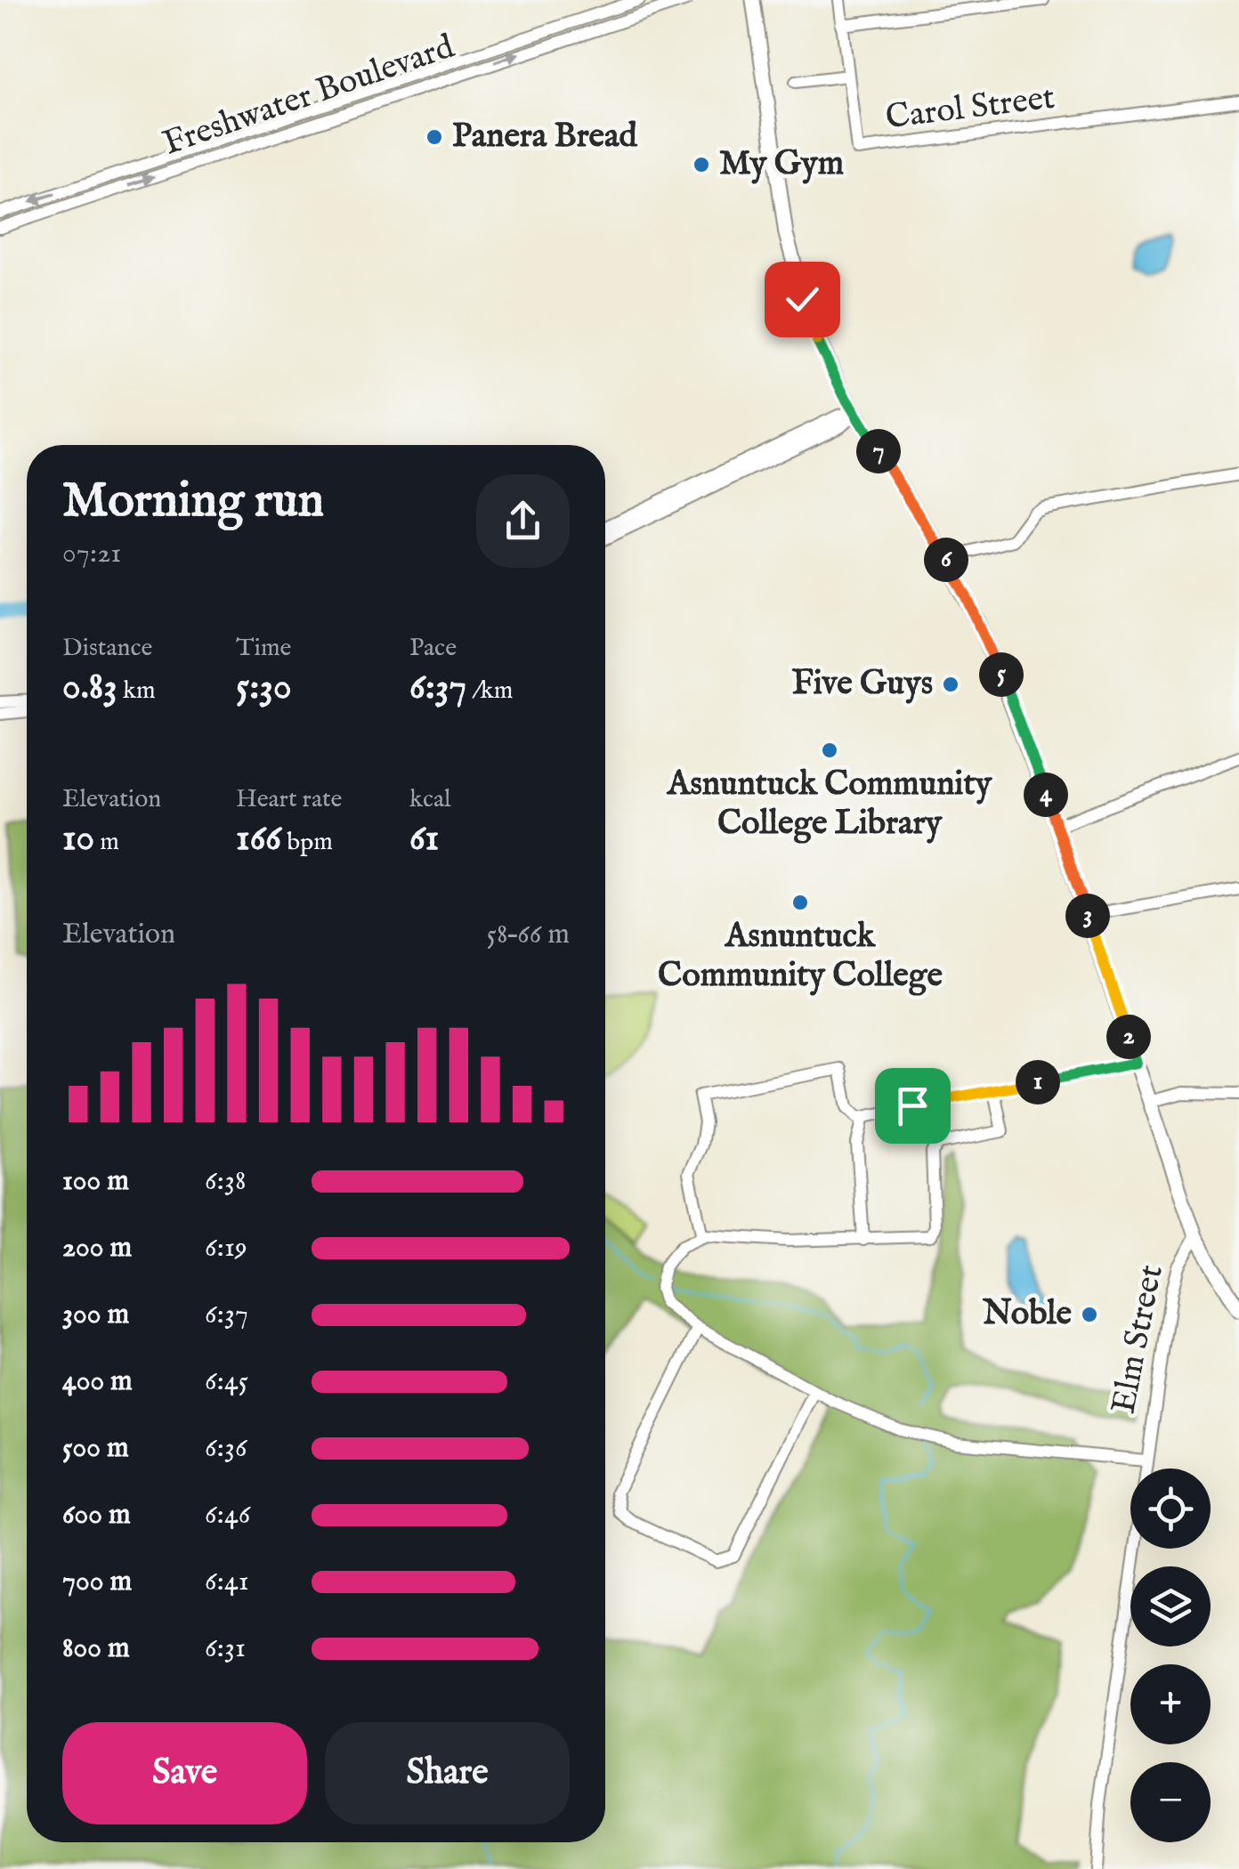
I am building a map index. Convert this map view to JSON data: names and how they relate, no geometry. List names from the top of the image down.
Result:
{
  "streets": {
    "main road": ["Elm Street"],
    "street": ["Freshwater Boulevard", "Carol Street"]
  },
  "places": [
    "Panera Bread",
    "My Gym",
    "Five Guys",
    "Asnuntuck Community College Library",
    "Asnuntuck Community College",
    "Noble"
  ],
  "page": {
    "pins": [
      "7",
      "6",
      "5",
      "4",
      "3",
      "2",
      "1"
    ],
    "heading": ["Morning run", "07:21"],
    "stats": [
      ["Distance", "0.83 km"],
      ["Time", "5:30"],
      ["Pace", "6:37 /km"],
      ["Elevation", "10 m"],
      ["Heart rate", "166 bpm"],
      ["kcal", "61"]
    ],
    "chart": ["Elevation", "58–66 m"],
    "list": [
      {
        "name": "100 m",
        "note": "6:38"
      },
      {
        "name": "200 m",
        "note": "6:19"
      },
      {
        "name": "300 m",
        "note": "6:37"
      },
      {
        "name": "400 m",
        "note": "6:45"
      },
      {
        "name": "500 m",
        "note": "6:36"
      },
      {
        "name": "600 m",
        "note": "6:46"
      },
      {
        "name": "700 m",
        "note": "6:41"
      },
      {
        "name": "800 m",
        "note": "6:31"
      }
    ],
    "map_buttons": ["+", "−"],
    "buttons": ["Save", "Share"]
  }
}
